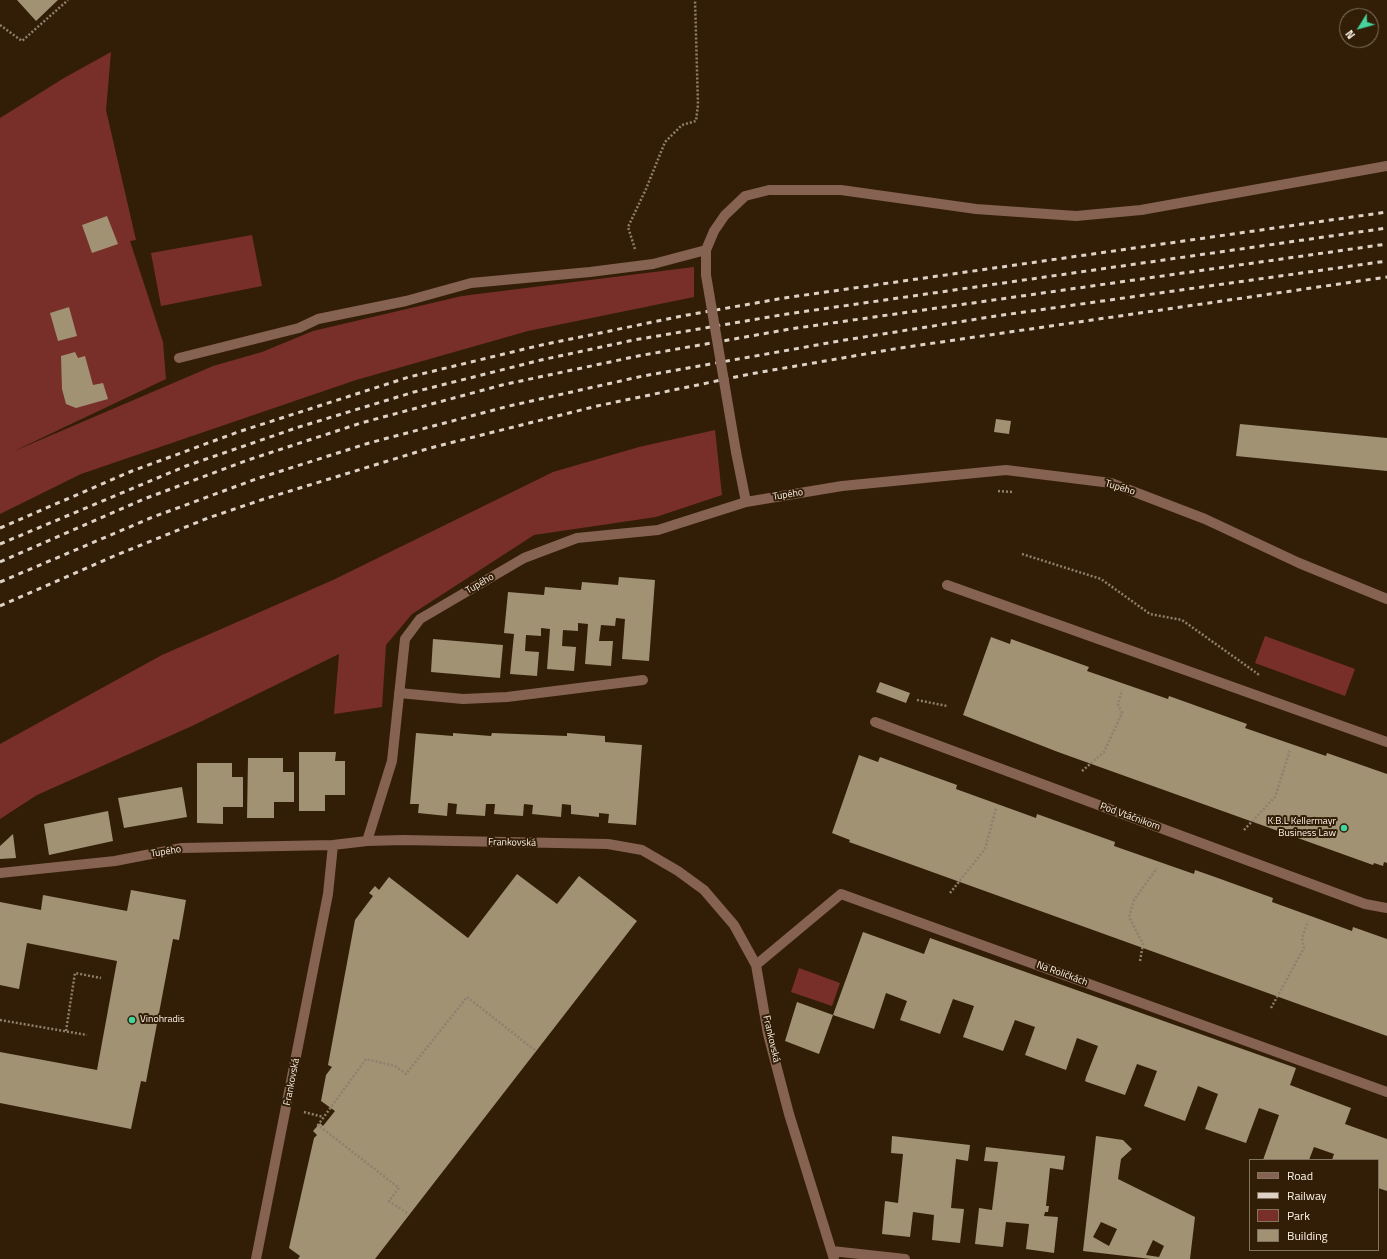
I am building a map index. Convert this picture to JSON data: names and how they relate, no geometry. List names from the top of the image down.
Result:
{
  "streets": {
    "street": [
      "Tupého",
      "Pod Vtáčnikom",
      "Frankovská",
      "Na Roličkách"
    ]
  },
  "crossings": [
    ["Tupého", "Frankovská"],
    ["Frankovská", "Na Roličkách"]
  ],
  "places": ["K.B.L Kellermayr Business Law", "Vinohradis"],
  "legend": [
    "Road",
    "Railway",
    "Park",
    "Building"
  ],
  "north": "bottom left"
}
